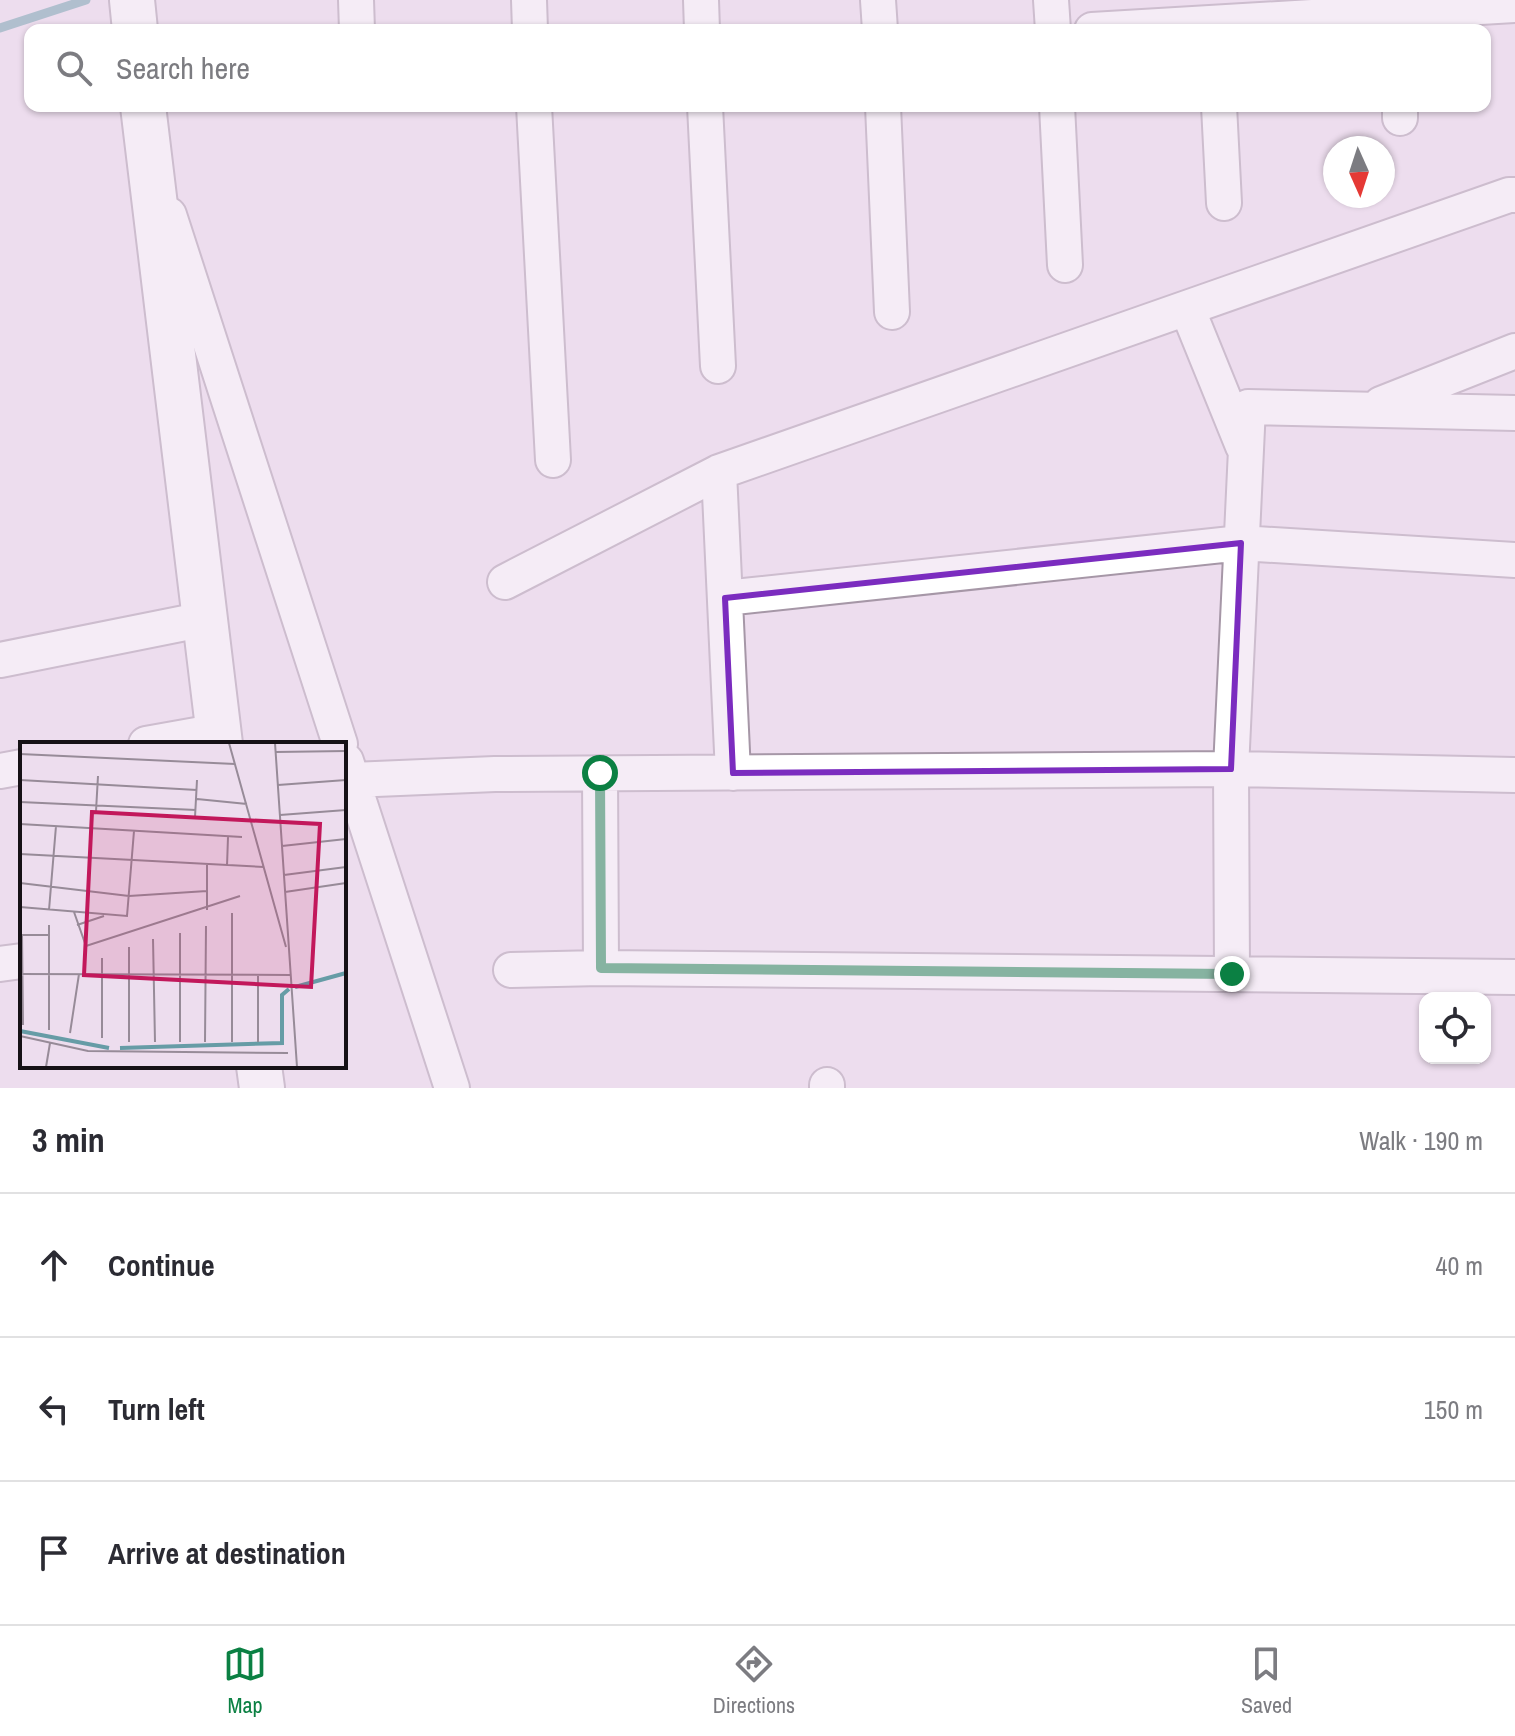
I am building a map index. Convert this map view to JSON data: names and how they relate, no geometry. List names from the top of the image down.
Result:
{
  "north": "bottom",
  "page": {
    "search": "Search here",
    "heading": ["3 min", "Walk · 190 m"],
    "list": [
      ["Continue", "40 m"],
      ["Turn left", "150 m"],
      "Arrive at destination"
    ],
    "nav": ["Map", "Directions", "Saved"]
  }
}
